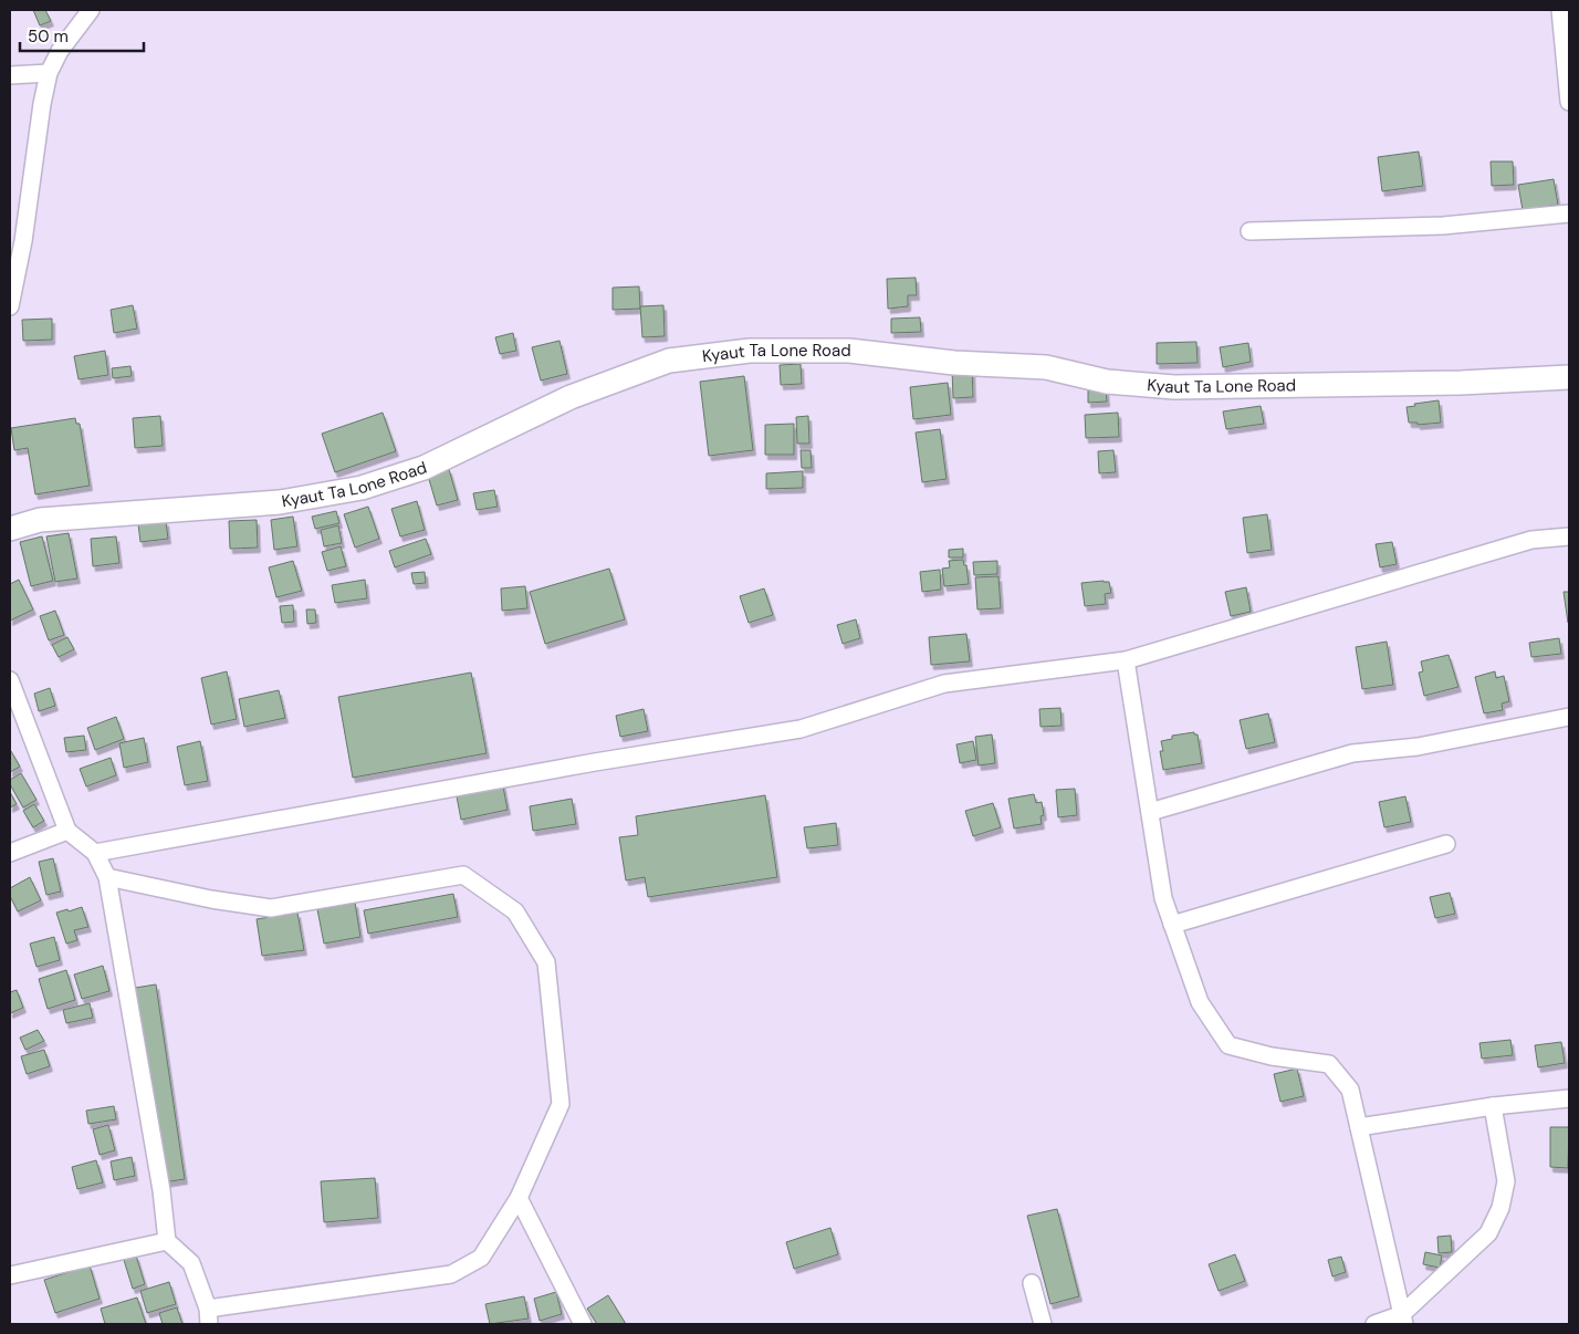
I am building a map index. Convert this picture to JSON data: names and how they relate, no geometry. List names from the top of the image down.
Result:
{
  "streets": {
    "main road": ["Kyaut Ta Lone Road"]
  },
  "scale_bar": "50 m"
}
